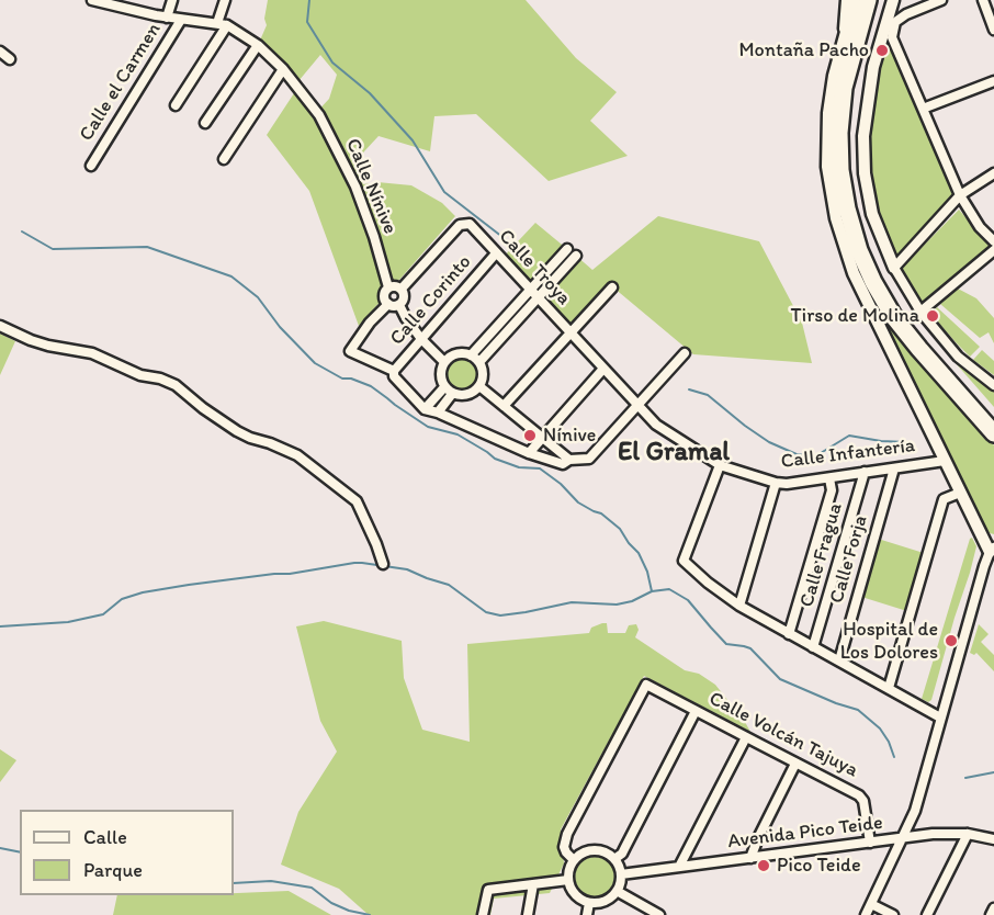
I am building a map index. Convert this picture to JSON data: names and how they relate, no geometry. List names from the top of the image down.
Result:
{
  "streets": {
    "street": [
      "Calle el Carmen",
      "Calle Nínive",
      "Calle Troya",
      "Calle Corinto",
      "Calle Infantería",
      "Calle Fragua",
      "Calle Forja",
      "Calle Volcán Tajuya",
      "Avenida Pico Teide"
    ]
  },
  "crossings": [
    ["Calle Nínive", "Calle Troya"],
    ["Calle Troya", "Calle Corinto"],
    ["Calle Troya", "Calle Infantería"],
    ["Calle Infantería", "Calle Fragua"],
    ["Calle Infantería", "Calle Forja"],
    ["Calle Volcán Tajuya", "Avenida Pico Teide"]
  ],
  "districts": ["El Gramal"],
  "places": [
    "Montaña Pacho",
    "Tirso de Molina",
    "Nínive",
    "Hospital de Los Dolores",
    "Pico Teide"
  ],
  "legend": ["Calle", "Parque"]
}
